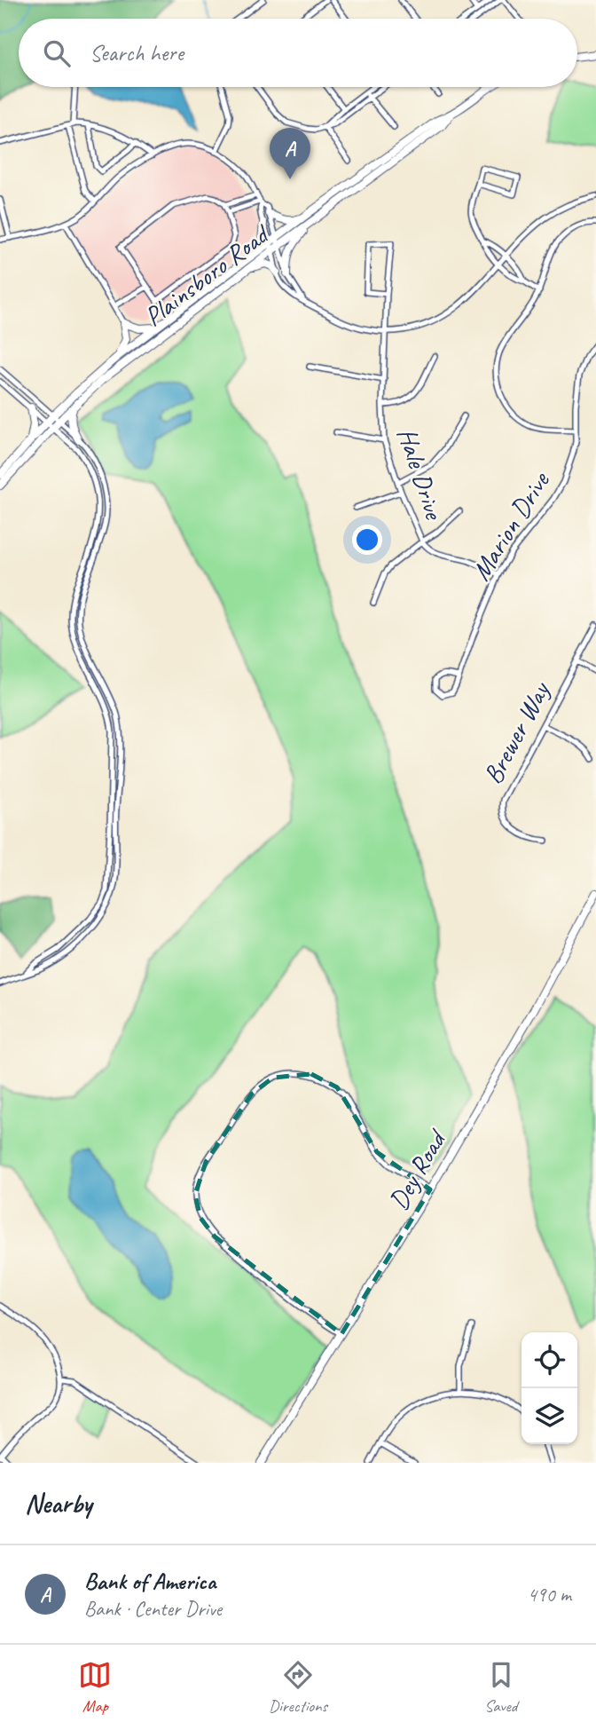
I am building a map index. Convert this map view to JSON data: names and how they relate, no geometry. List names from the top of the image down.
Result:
{
  "streets": {
    "street": [
      "Plainsboro Road",
      "Hale Drive",
      "Marion Drive",
      "Brewer Way",
      "Dey Road"
    ]
  },
  "crossings": [
    ["Hale Drive", "Marion Drive"]
  ],
  "page": {
    "search": "Search here",
    "pins": "A",
    "heading": "Nearby",
    "list": [
      {
        "mark": "A",
        "name": "Bank of America",
        "note": "Bank · Center Drive",
        "value": "490 m"
      }
    ],
    "nav": ["Map", "Directions", "Saved"]
  }
}
